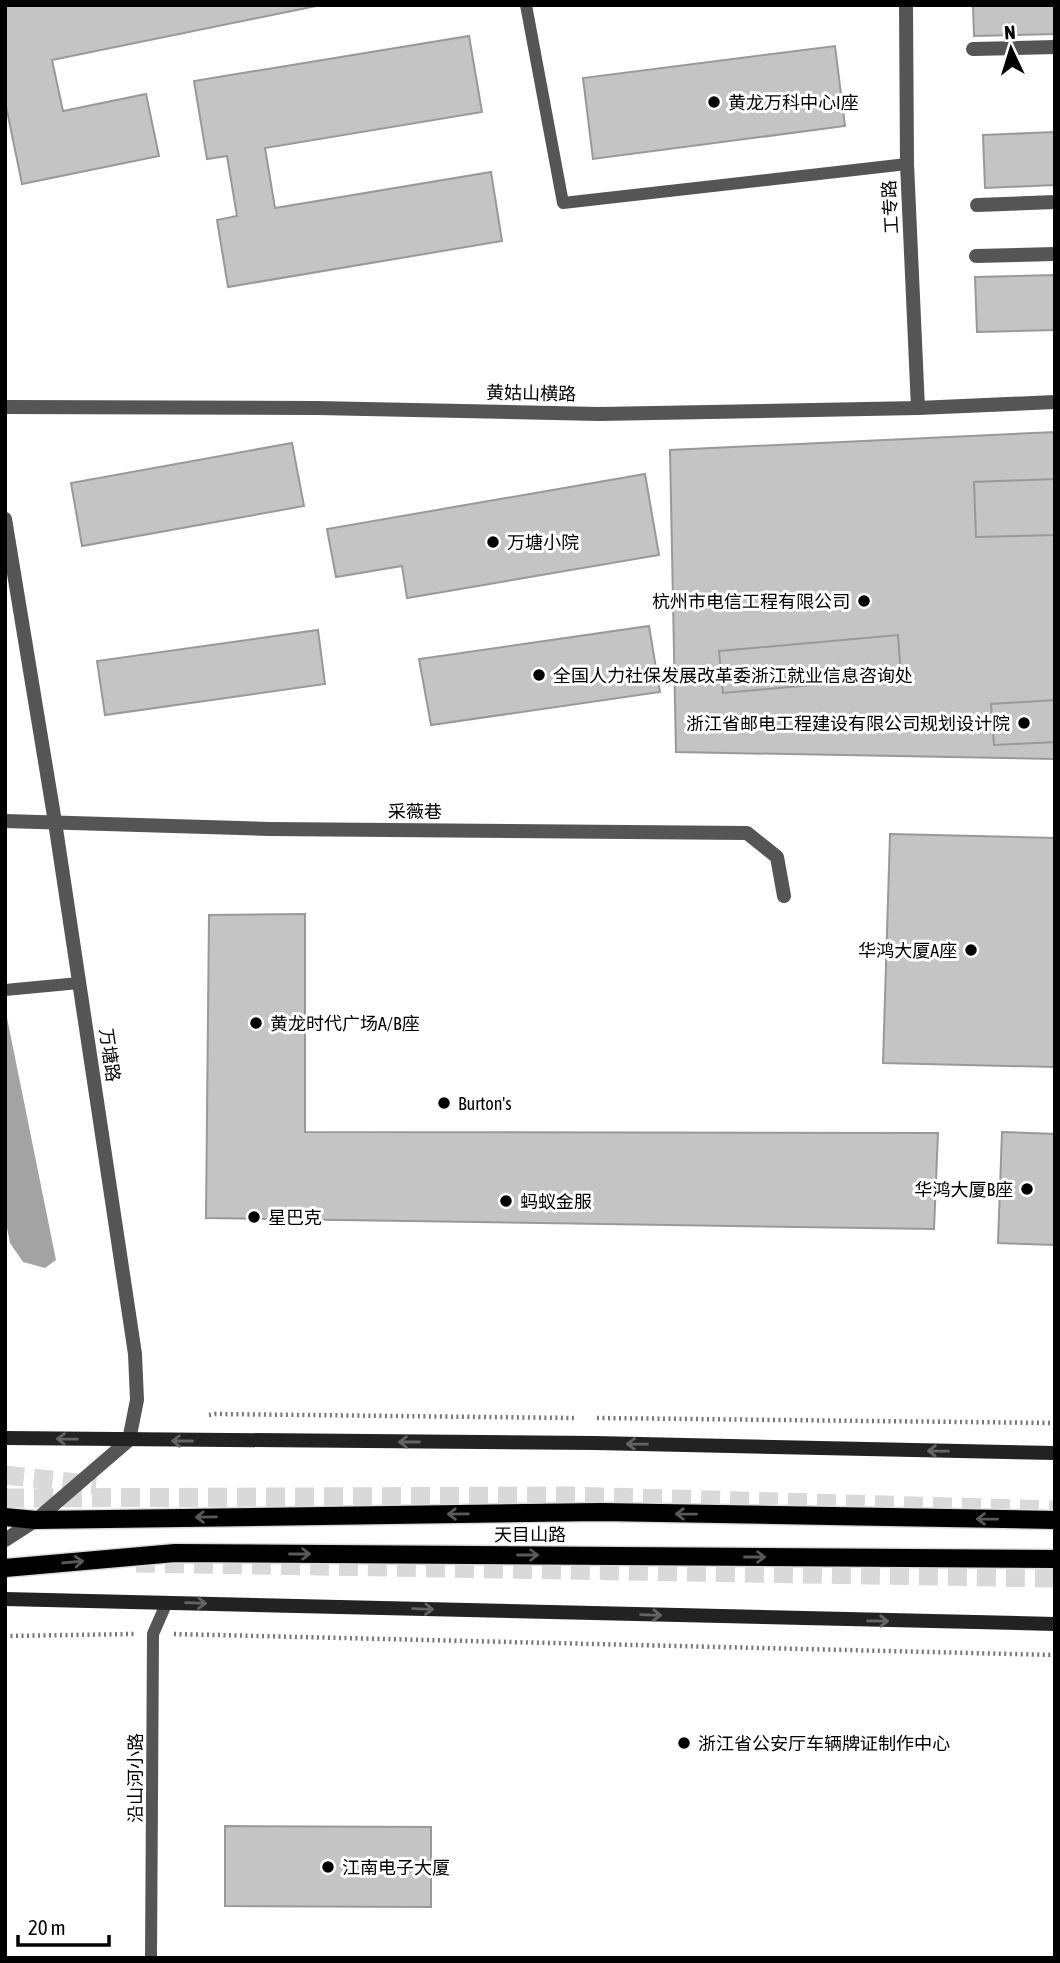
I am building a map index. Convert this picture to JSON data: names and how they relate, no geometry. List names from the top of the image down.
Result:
{
  "streets": {
    "main road": ["天目山路"],
    "street": [
      "工专路",
      "黄姑山横路",
      "采薇巷",
      "万塘路"
    ],
    "lane": ["沿山河小路"]
  },
  "crossings": [
    ["工专路", "黄姑山横路"],
    ["采薇巷", "万塘路"]
  ],
  "places": [
    "黄龙万科中心I座",
    "万塘小院",
    "杭州市电信工程有限公司",
    "全国人力社保发展改革委浙江就业信息咨询处",
    "浙江省邮电工程建设有限公司规划设计院",
    "华鸿大厦A座",
    "黄龙时代广场A/B座",
    "Burton's",
    "华鸿大厦B座",
    "蚂蚁金服",
    "星巴克",
    "浙江省公安厅车辆牌证制作中心",
    "江南电子大厦"
  ],
  "scale_bar": "20 m",
  "north": "top"
}
